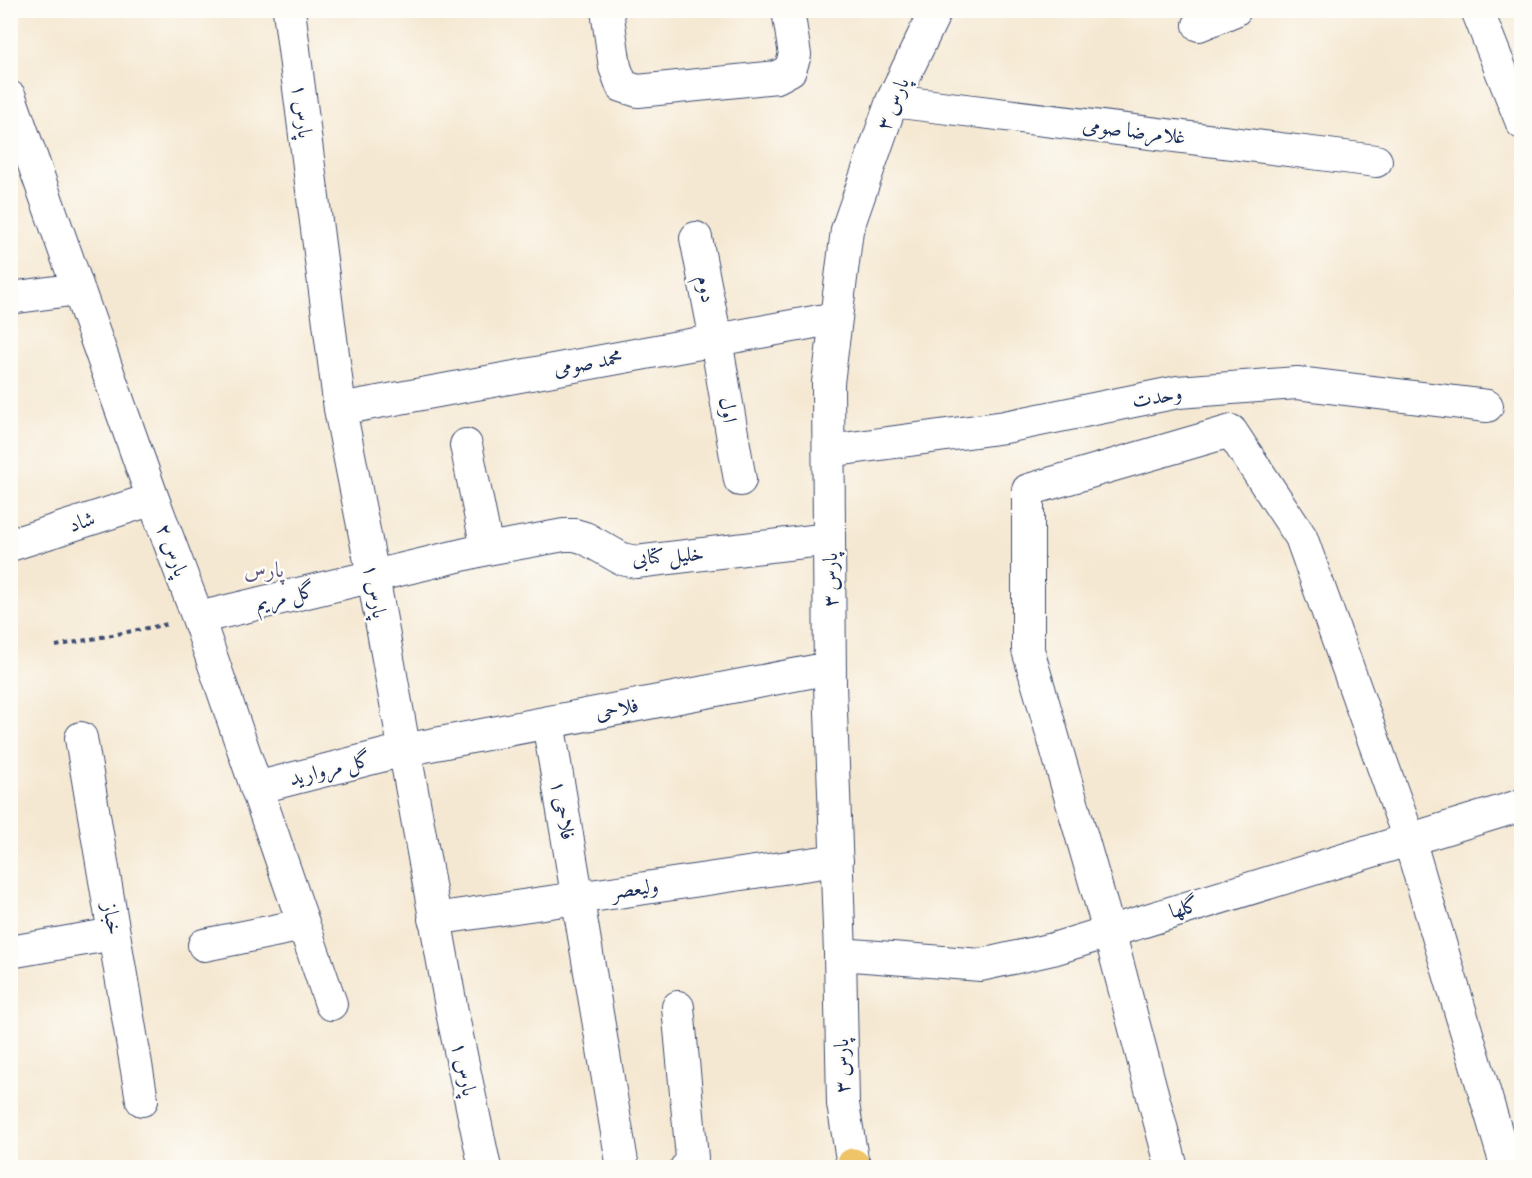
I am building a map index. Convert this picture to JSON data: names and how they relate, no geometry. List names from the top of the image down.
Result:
{
  "streets": {
    "street": [
      "پارس ۳",
      "پارس ۱",
      "غلامرضا صومی",
      "دوم",
      "محمد صومی",
      "وحدت",
      "اول",
      "شاد",
      "پارس ۲",
      "خلیل کتابی",
      "گل مریم",
      "فلاحی",
      "گل مروارید",
      "فلاحی ۱",
      "ولیعصر",
      "گلها",
      "خباز"
    ]
  },
  "crossings": [
    ["پارس ۳", "غلامرضا صومی"],
    ["پارس ۳", "محمد صومی"],
    ["پارس ۳", "وحدت"],
    ["پارس ۳", "خلیل کتابی"],
    ["پارس ۳", "فلاحی"],
    ["پارس ۳", "ولیعصر"],
    ["پارس ۳", "گلها"],
    ["پارس ۱", "محمد صومی"],
    ["پارس ۱", "خلیل کتابی"],
    ["پارس ۱", "گل مریم"],
    ["پارس ۱", "فلاحی"],
    ["پارس ۱", "گل مروارید"],
    ["پارس ۱", "ولیعصر"],
    ["دوم", "محمد صومی"],
    ["دوم", "اول"],
    ["محمد صومی", "اول"],
    ["شاد", "پارس ۲"],
    ["پارس ۲", "گل مریم"],
    ["پارس ۲", "گل مروارید"],
    ["خلیل کتابی", "گل مریم"],
    ["فلاحی", "گل مروارید"],
    ["فلاحی", "فلاحی ۱"],
    ["فلاحی ۱", "ولیعصر"]
  ],
  "districts": ["پارس"]
}
